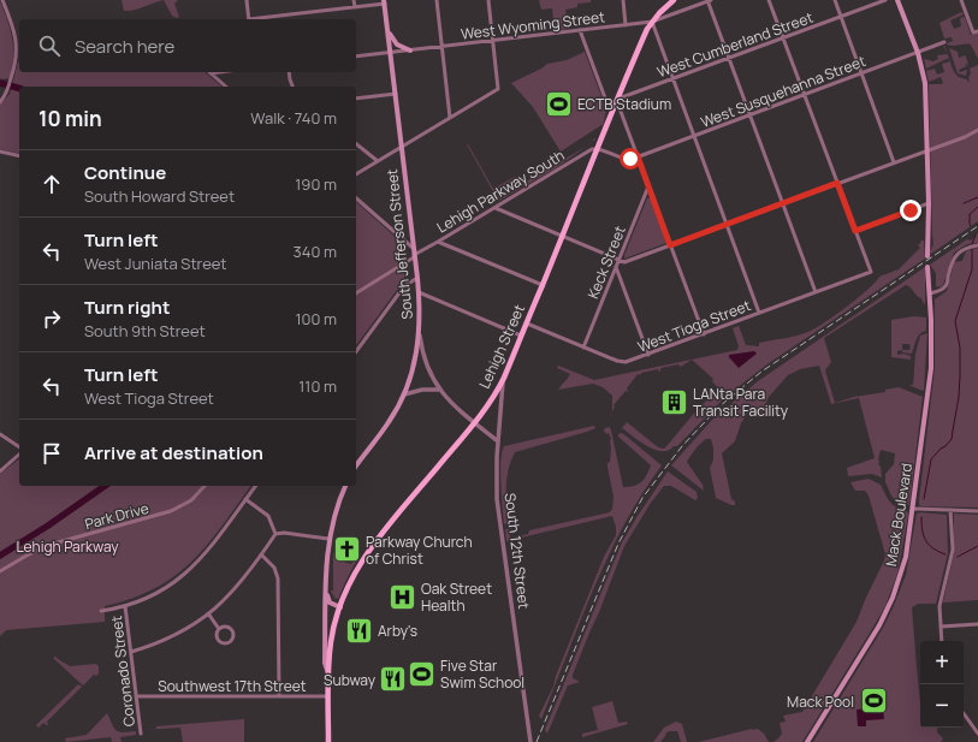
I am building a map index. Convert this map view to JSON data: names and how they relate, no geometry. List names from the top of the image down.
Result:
{
  "streets": {
    "main road": ["South Jefferson Street", "Lehigh Street", "Mack Boulevard"],
    "street": [
      "West Wyoming Street",
      "West Cumberland Street",
      "West Susquehanna Street",
      "Lehigh Parkway South",
      "Keck Street",
      "West Tioga Street",
      "Park Drive",
      "South 12th Street",
      "Coronado Street",
      "Southwest 17th Street"
    ]
  },
  "crossings": [
    ["West Wyoming Street", "South Jefferson Street"],
    ["West Wyoming Street", "Lehigh Street"],
    ["West Cumberland Street", "Lehigh Street"],
    ["West Susquehanna Street", "Lehigh Parkway South"],
    ["West Susquehanna Street", "Lehigh Street"],
    ["Lehigh Parkway South", "South Jefferson Street"],
    ["Lehigh Parkway South", "Lehigh Street"],
    ["Keck Street", "West Tioga Street"],
    ["West Tioga Street", "Lehigh Street"],
    ["Lehigh Street", "South 12th Street"],
    ["Lehigh Street", "Southwest 17th Street"],
    ["Coronado Street", "Southwest 17th Street"]
  ],
  "parks": ["Lehigh Parkway"],
  "places": {
    "sports": ["ECTB Stadium", "Five Star Swim School", "Mack Pool"],
    "building": ["LANta Para Transit Facility"],
    "church": ["Parkway Church of Christ"],
    "hospital": ["Oak Street Health"],
    "restaurant": ["Arby's", "Subway"]
  },
  "page": {
    "search": "Search here",
    "heading": ["10 min", "Walk · 740 m"],
    "list": [
      ["Continue", "South Howard Street", "190 m"],
      ["Turn left", "West Juniata Street", "340 m"],
      ["Turn right", "South 9th Street", "100 m"],
      ["Turn left", "West Tioga Street", "110 m"],
      "Arrive at destination"
    ],
    "map_buttons": ["+", "−"]
  }
}
